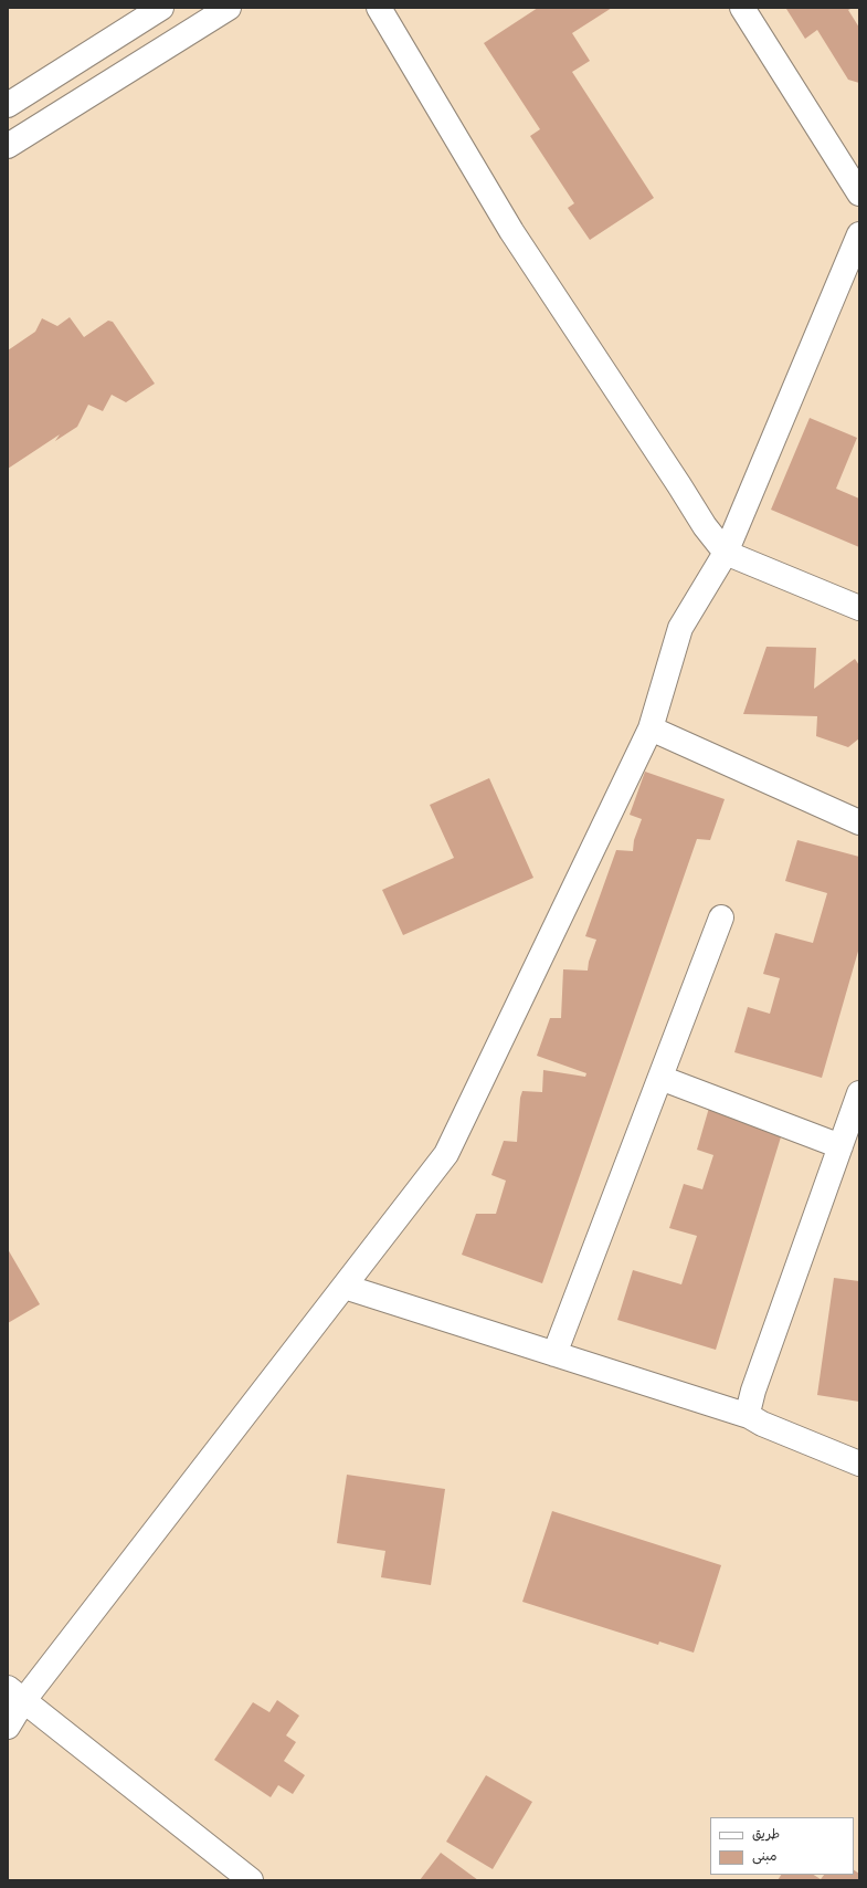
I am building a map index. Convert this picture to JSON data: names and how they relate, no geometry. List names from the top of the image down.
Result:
{
  "legend": ["طريق", "مبنى"]
}
